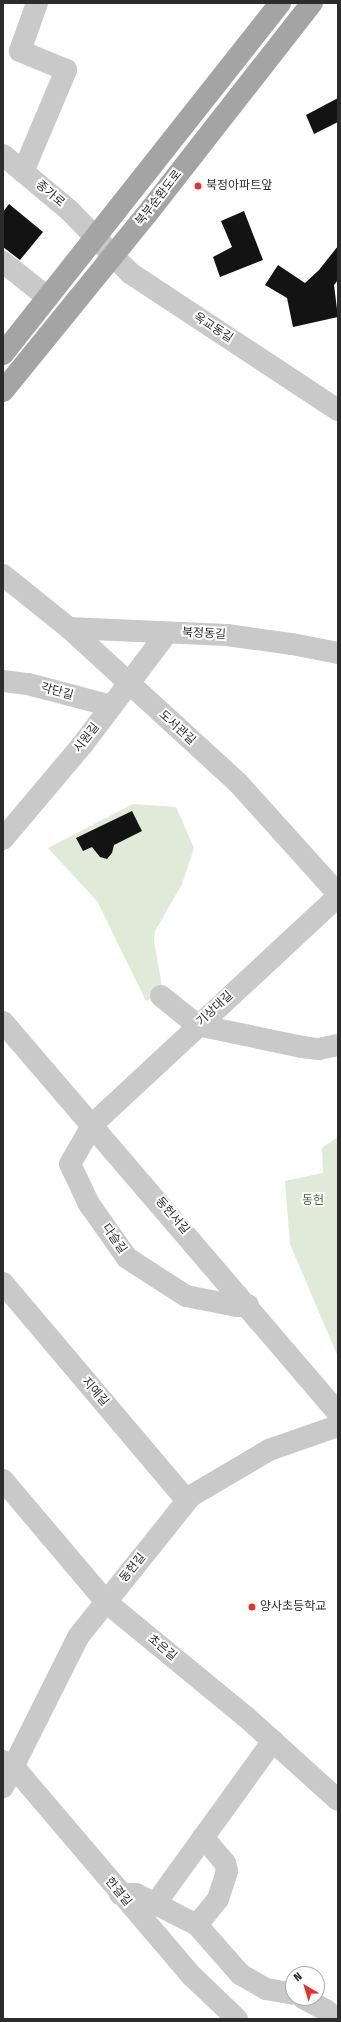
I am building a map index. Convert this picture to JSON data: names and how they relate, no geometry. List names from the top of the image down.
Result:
{
  "streets": {
    "main road": ["북부순환도로"],
    "street": [
      "종가로",
      "옥교동길",
      "북정동길",
      "각단길",
      "도서관길",
      "시원길",
      "기상대길",
      "동헌서길",
      "다슬길",
      "지예길",
      "동헌길",
      "초은길",
      "한결길"
    ]
  },
  "crossings": [
    ["종가로", "옥교동길"],
    ["북부순환도로", "옥교동길"],
    ["북정동길", "도서관길"],
    ["북정동길", "시원길"],
    ["각단길", "시원길"],
    ["도서관길", "시원길"],
    ["도서관길", "기상대길"],
    ["기상대길", "동헌서길"],
    ["기상대길", "다슬길"],
    ["동헌서길", "다슬길"],
    ["지예길", "동헌길"],
    ["동헌길", "초은길"],
    ["동헌길", "한결길"]
  ],
  "parks": ["동헌"],
  "places": ["북정아파트앞", "양사초등학교"],
  "north": "top left"
}
